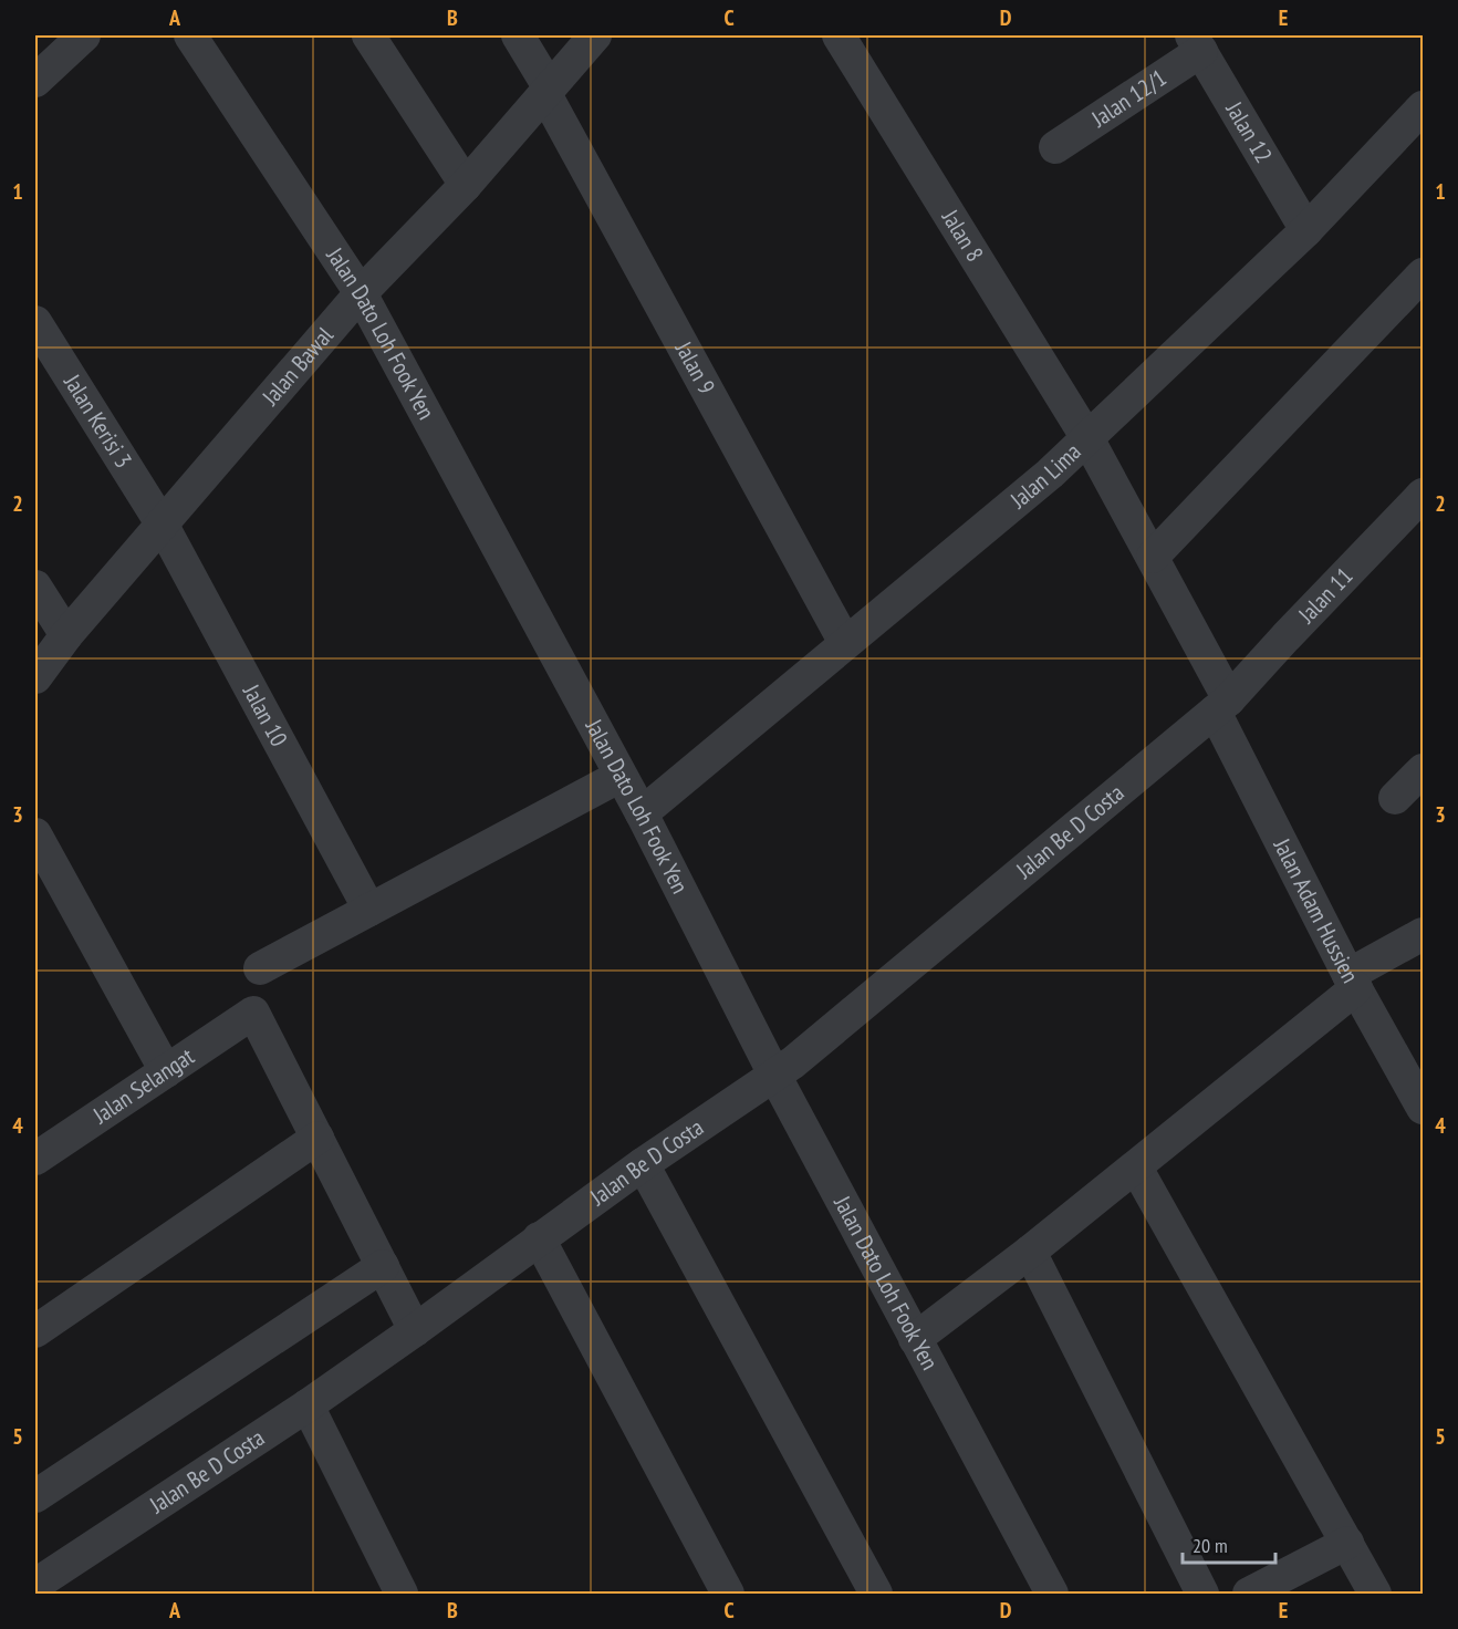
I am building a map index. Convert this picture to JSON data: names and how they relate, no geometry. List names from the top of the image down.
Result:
{
  "streets": {
    "street": [
      "Jalan 12/1",
      "Jalan 12",
      "Jalan 8",
      "Jalan Dato Loh Fook Yen",
      "Jalan Bawal",
      "Jalan 9",
      "Jalan Kerisi 3",
      "Jalan Lima",
      "Jalan 11",
      "Jalan 10",
      "Jalan Be D Costa",
      "Jalan Adam Hussien",
      "Jalan Selangat"
    ]
  },
  "crossings": [
    ["Jalan 12/1", "Jalan 12"],
    ["Jalan 12", "Jalan Lima"],
    ["Jalan 8", "Jalan Lima"],
    ["Jalan 8", "Jalan Adam Hussien"],
    ["Jalan Dato Loh Fook Yen", "Jalan Bawal"],
    ["Jalan Dato Loh Fook Yen", "Jalan Lima"],
    ["Jalan Dato Loh Fook Yen", "Jalan Be D Costa"],
    ["Jalan Bawal", "Jalan 9"],
    ["Jalan Bawal", "Jalan Kerisi 3"],
    ["Jalan Bawal", "Jalan 10"],
    ["Jalan 9", "Jalan Lima"],
    ["Jalan Kerisi 3", "Jalan 10"],
    ["Jalan 11", "Jalan Be D Costa"],
    ["Jalan 11", "Jalan Adam Hussien"],
    ["Jalan Be D Costa", "Jalan Adam Hussien"]
  ],
  "scale_bar": "20 m",
  "grid": {
    "columns": [
      "A",
      "B",
      "C",
      "D",
      "E"
    ],
    "rows": [
      "1",
      "2",
      "3",
      "4",
      "5"
    ]
  }
}
